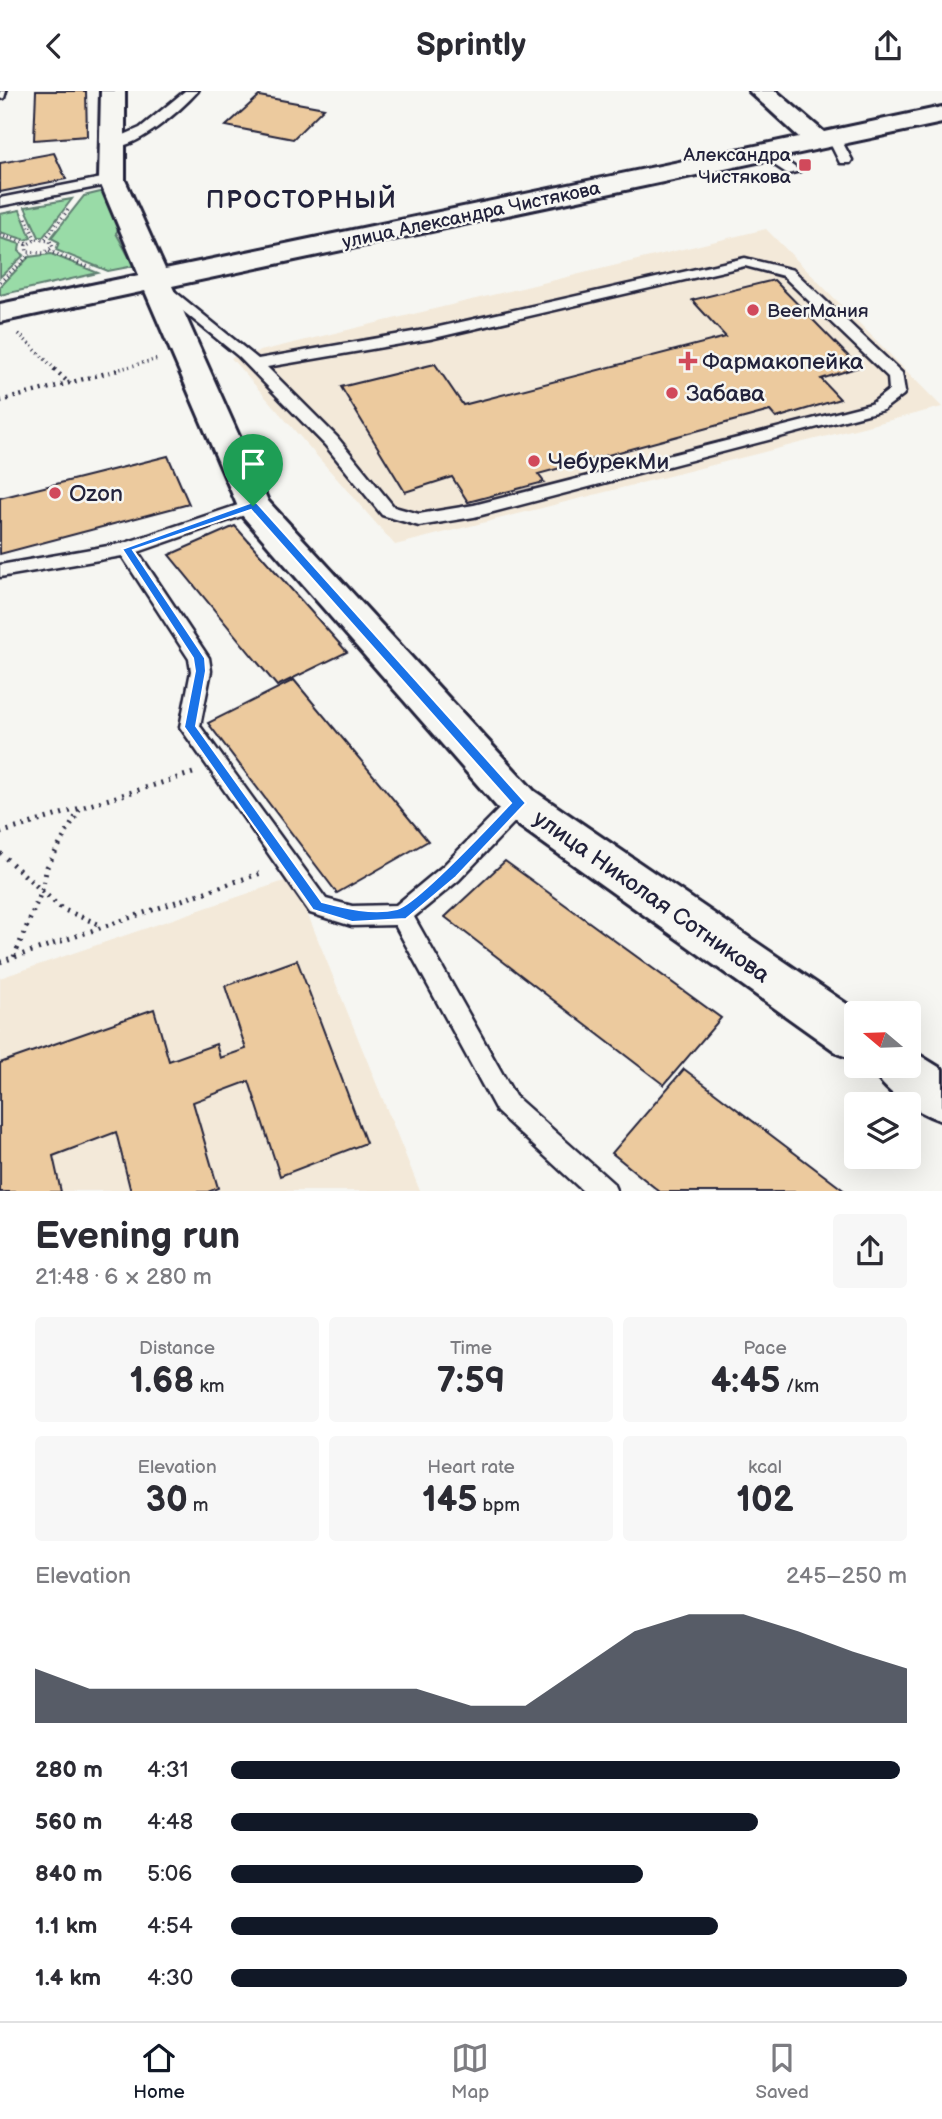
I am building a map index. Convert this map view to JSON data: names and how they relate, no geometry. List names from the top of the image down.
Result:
{
  "streets": {
    "street": ["улица Александра Чистякова", "улица Николая Сотникова"]
  },
  "crossings": [
    ["улица Александра Чистякова", "улица Николая Сотникова"]
  ],
  "districts": ["ПРОСТОРНЫЙ"],
  "places": {
    "transit": ["Александра Чистякова"],
    "other": [
      "BeerМания",
      "Забава",
      "ЧебурекМи",
      "Ozon"
    ],
    "health": ["Фармакопейка"]
  },
  "north": "left",
  "page": {
    "header": "Sprintly",
    "heading": ["Evening run", "21:48 · 6 × 280 m"],
    "stats": [
      ["Distance", "1.68 km"],
      ["Time", "7:59"],
      ["Pace", "4:45 /km"],
      ["Elevation", "30 m"],
      ["Heart rate", "145 bpm"],
      ["kcal", "102"]
    ],
    "chart": ["Elevation", "245–250 m"],
    "list": [
      {
        "name": "280 m",
        "note": "4:31"
      },
      {
        "name": "560 m",
        "note": "4:48"
      },
      {
        "name": "840 m",
        "note": "5:06"
      },
      {
        "name": "1.1 km",
        "note": "4:54"
      },
      {
        "name": "1.4 km",
        "note": "4:30"
      }
    ],
    "tabs": ["Home", "Map", "Saved"]
  }
}
